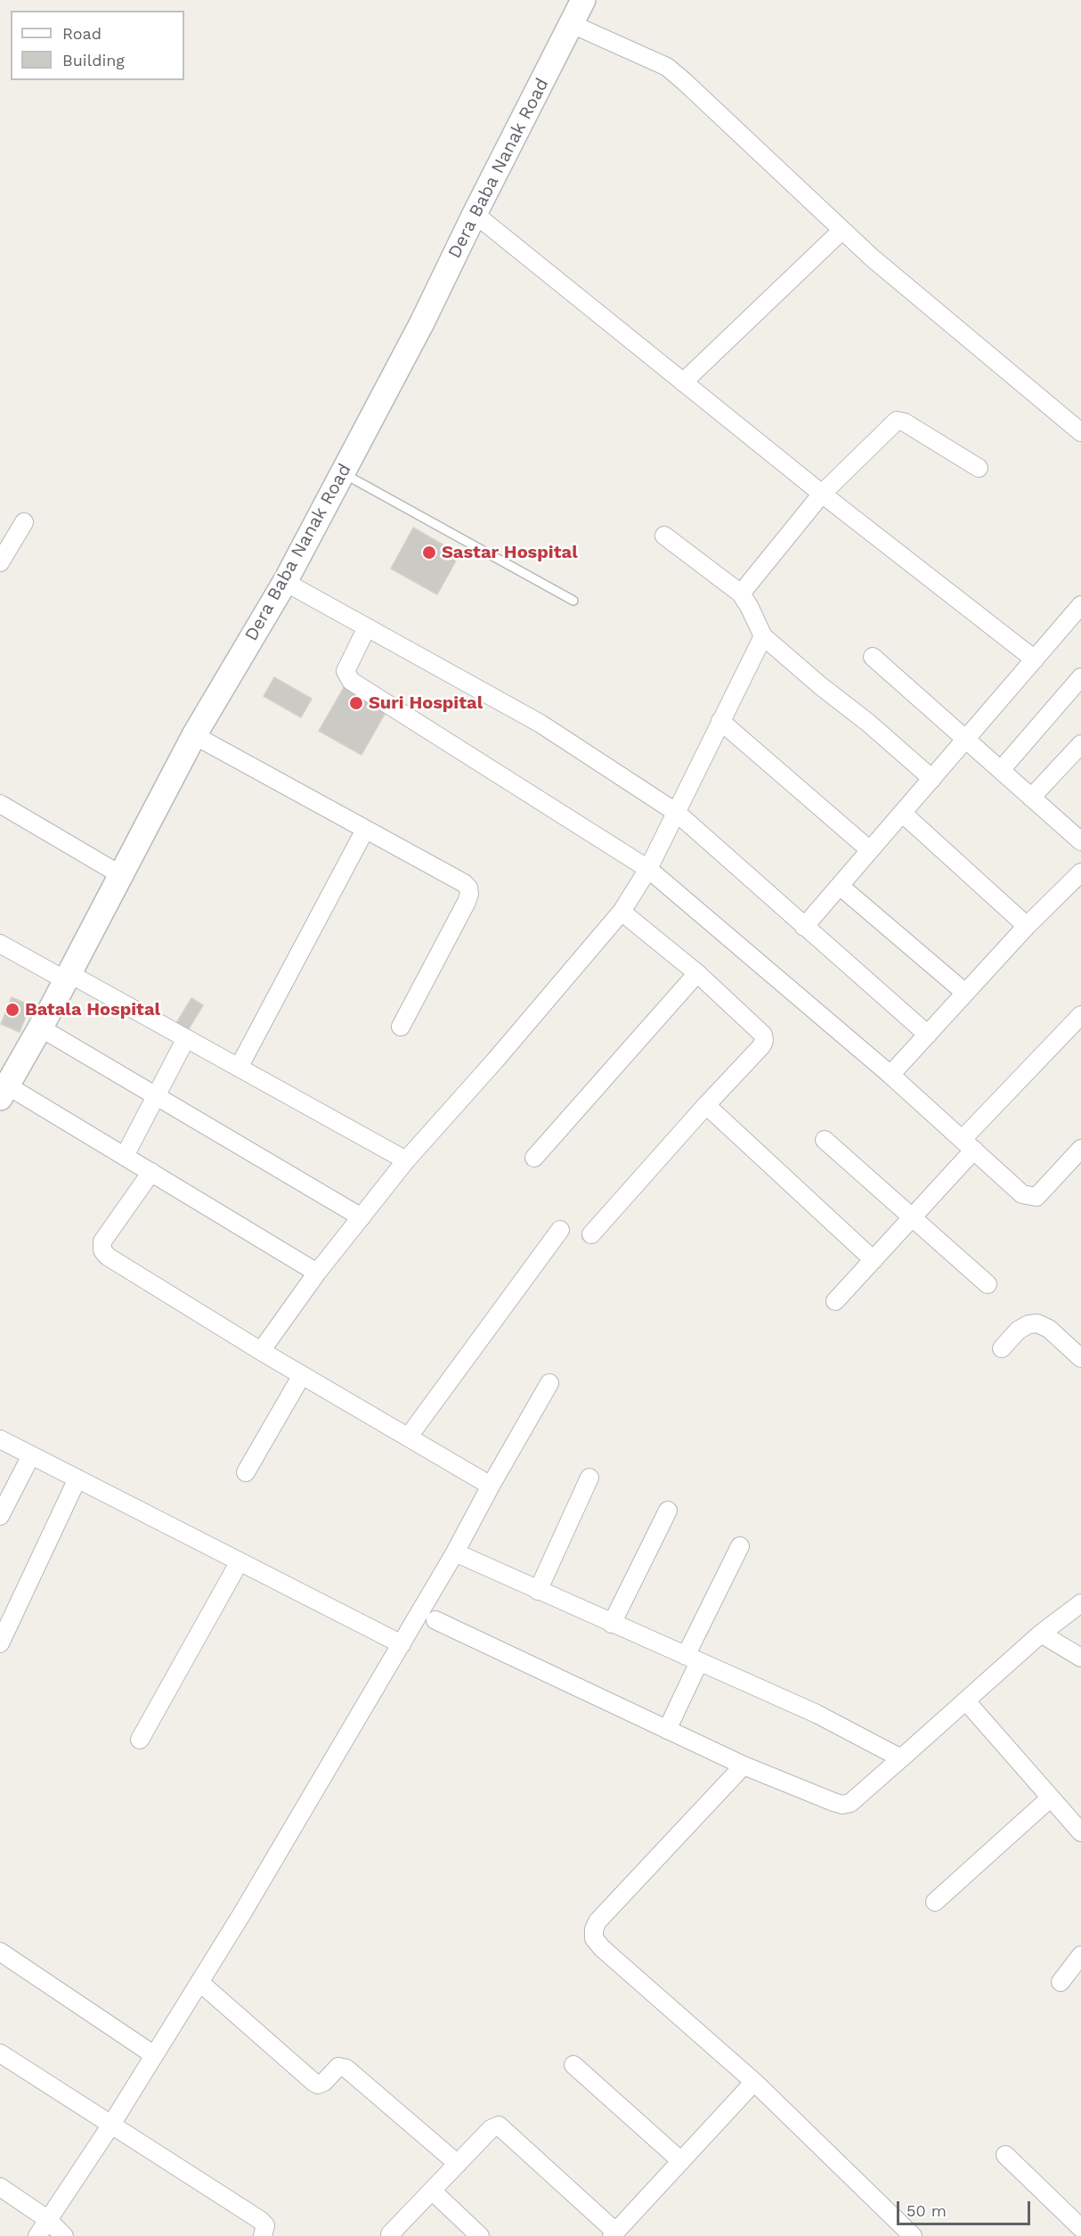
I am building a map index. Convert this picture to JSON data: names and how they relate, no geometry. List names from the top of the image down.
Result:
{
  "streets": {
    "main road": ["Dera Baba Nanak Road"]
  },
  "places": ["Sastar Hospital", "Suri Hospital", "Batala Hospital"],
  "legend": ["Road", "Building"],
  "scale_bar": "50 m"
}
